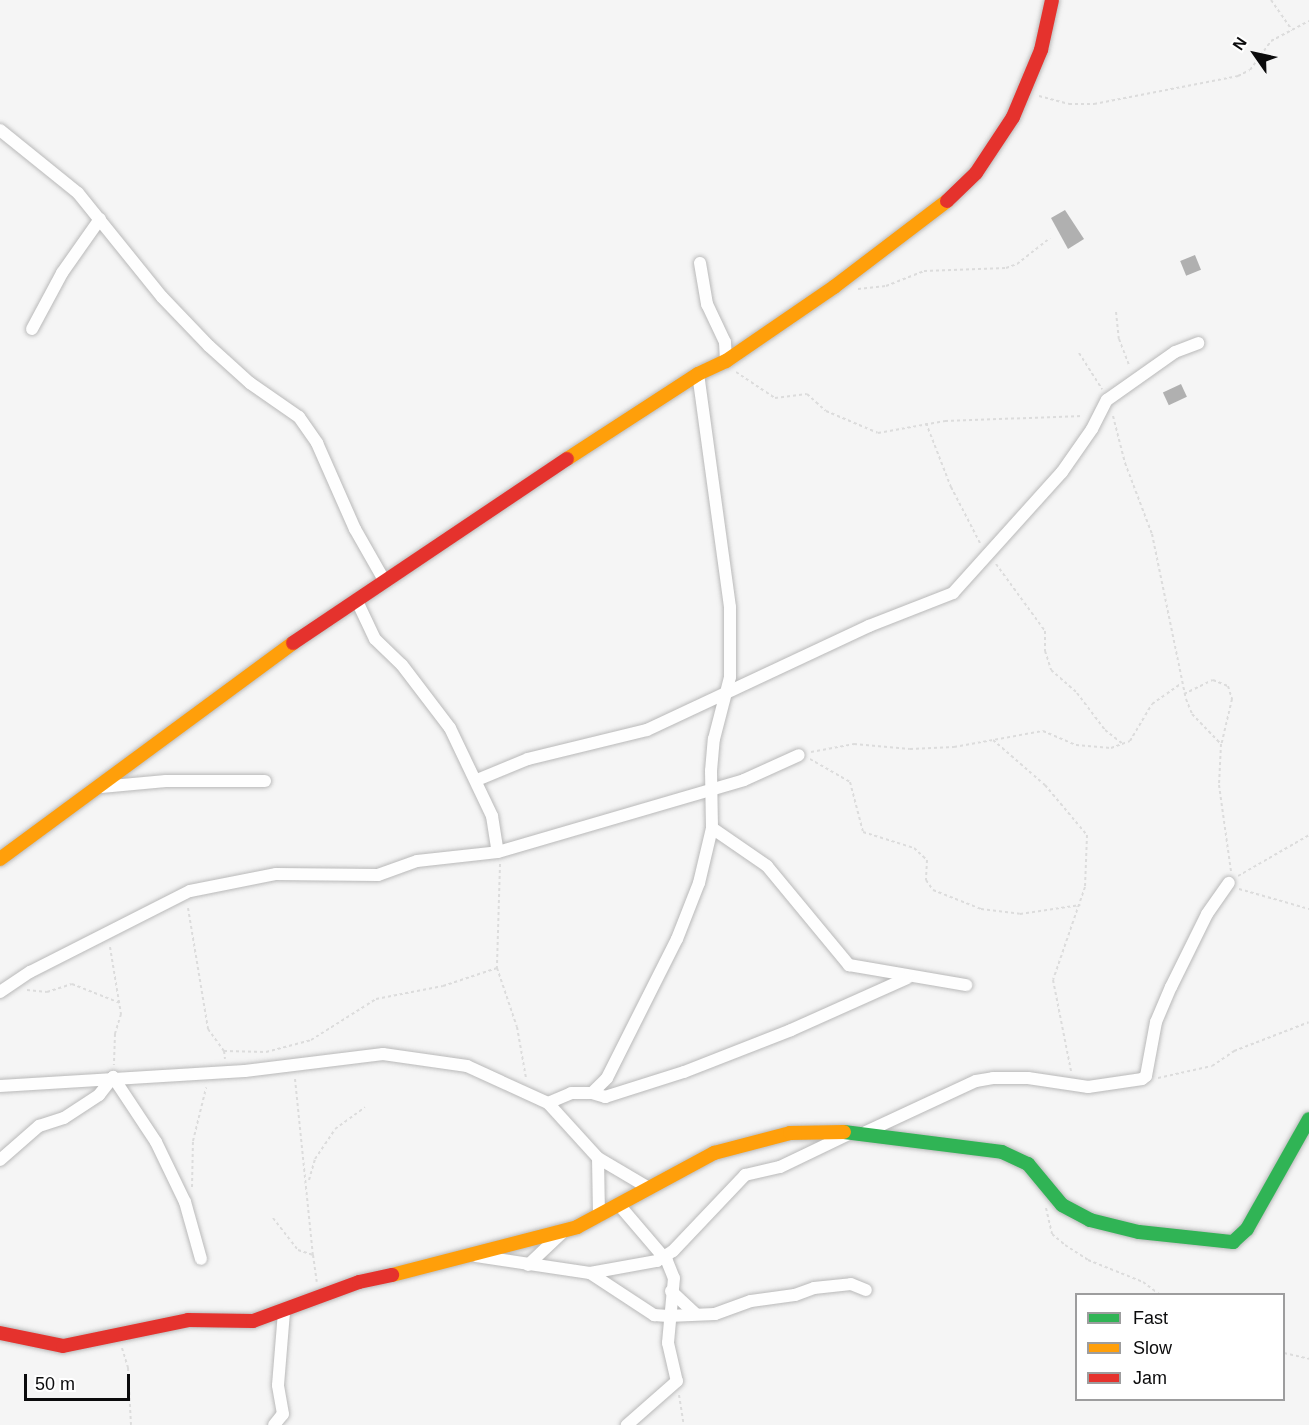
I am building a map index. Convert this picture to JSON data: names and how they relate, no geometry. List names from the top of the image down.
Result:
{
  "legend": ["Fast", "Slow", "Jam"],
  "scale_bar": "50 m",
  "north": "top left"
}
